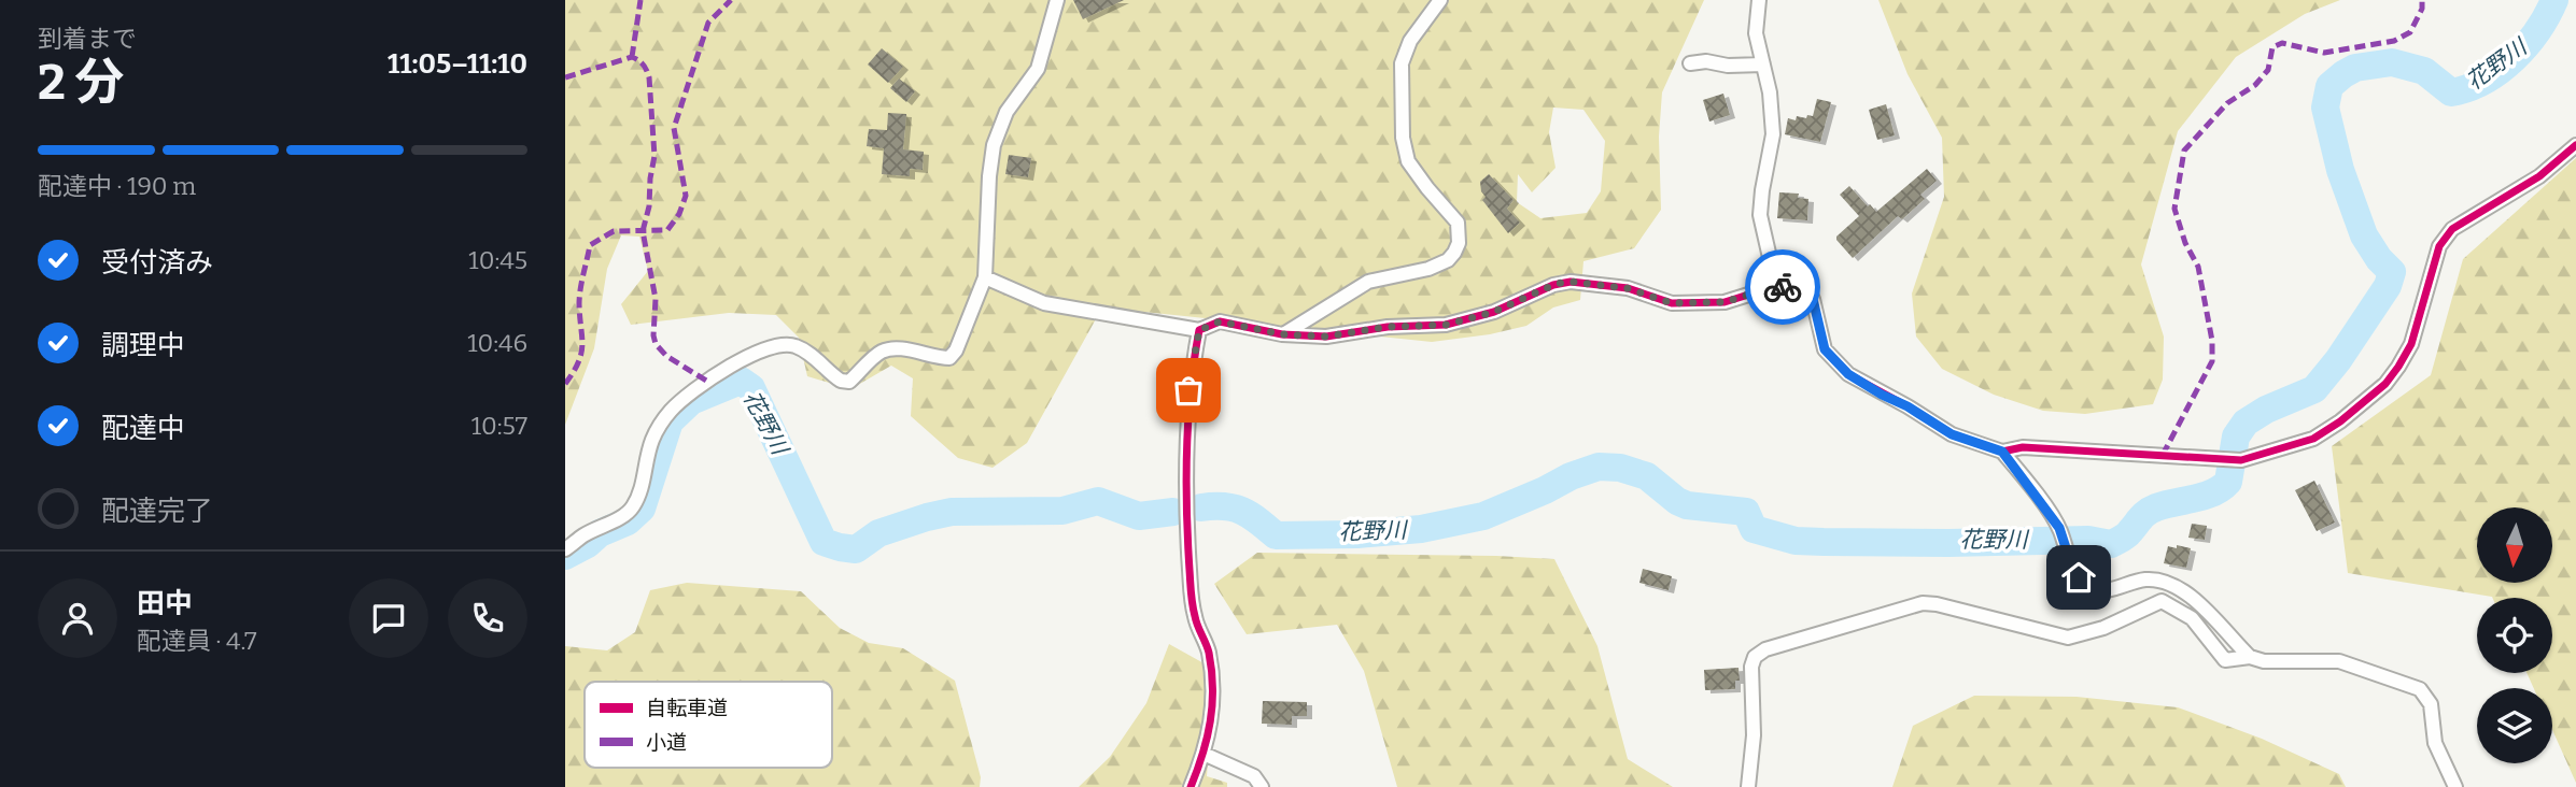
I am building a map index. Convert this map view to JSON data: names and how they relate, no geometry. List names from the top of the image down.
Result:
{
  "water": ["花野川"],
  "legend": ["自転車道", "小道"],
  "north": "bottom",
  "page": {
    "heading": ["2 分", "到着まで", "11:05–11:10"],
    "panel": ["田中", "配達員 · 4.7"],
    "bar": "配達中 · 190 m",
    "list": [
      ["受付済み", "10:45"],
      ["調理中", "10:46"],
      ["配達中", "10:57"],
      "配達完了"
    ]
  }
}
